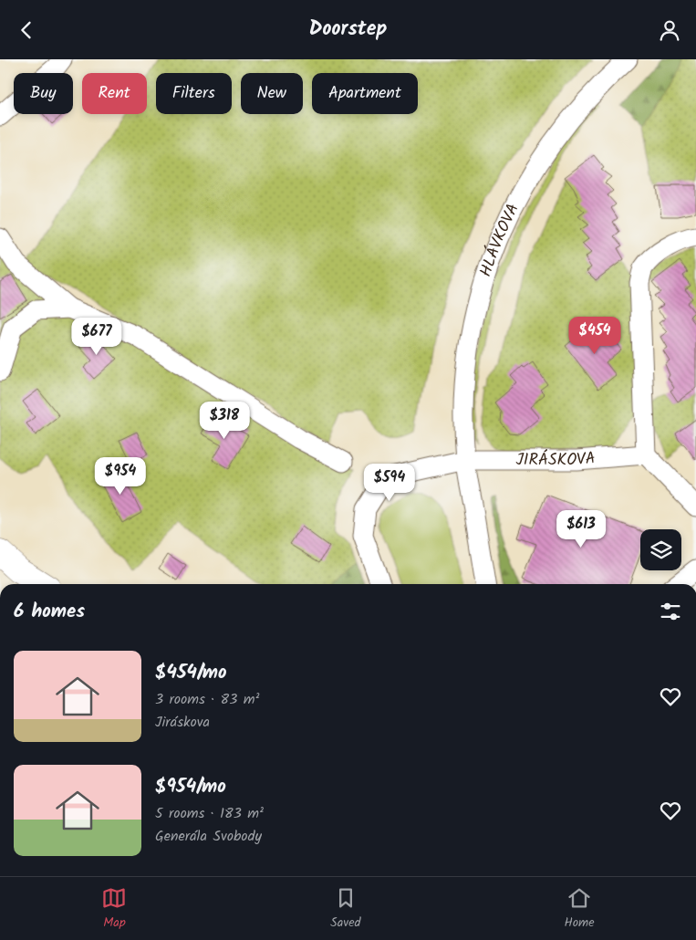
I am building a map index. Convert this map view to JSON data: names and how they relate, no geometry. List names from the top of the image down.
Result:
{
  "streets": {
    "street": ["HLÁVKOVA", "JIRÁSKOVA"]
  },
  "crossings": [
    ["HLÁVKOVA", "JIRÁSKOVA"]
  ],
  "page": {
    "header": "Doorstep",
    "chip": [
      "Buy",
      "Rent",
      "Filters",
      "New",
      "Apartment"
    ],
    "price": [
      "$454",
      "$677",
      "$318",
      "$954",
      "$594",
      "$613"
    ],
    "heading": "6 homes",
    "list": [
      {
        "name": "$454/mo",
        "note": "3 rooms · 83 m² · Jiráskova"
      },
      {
        "name": "$954/mo",
        "note": "5 rooms · 183 m² · Generála Svobody"
      }
    ],
    "tabs": ["Map", "Saved", "Home"]
  }
}
